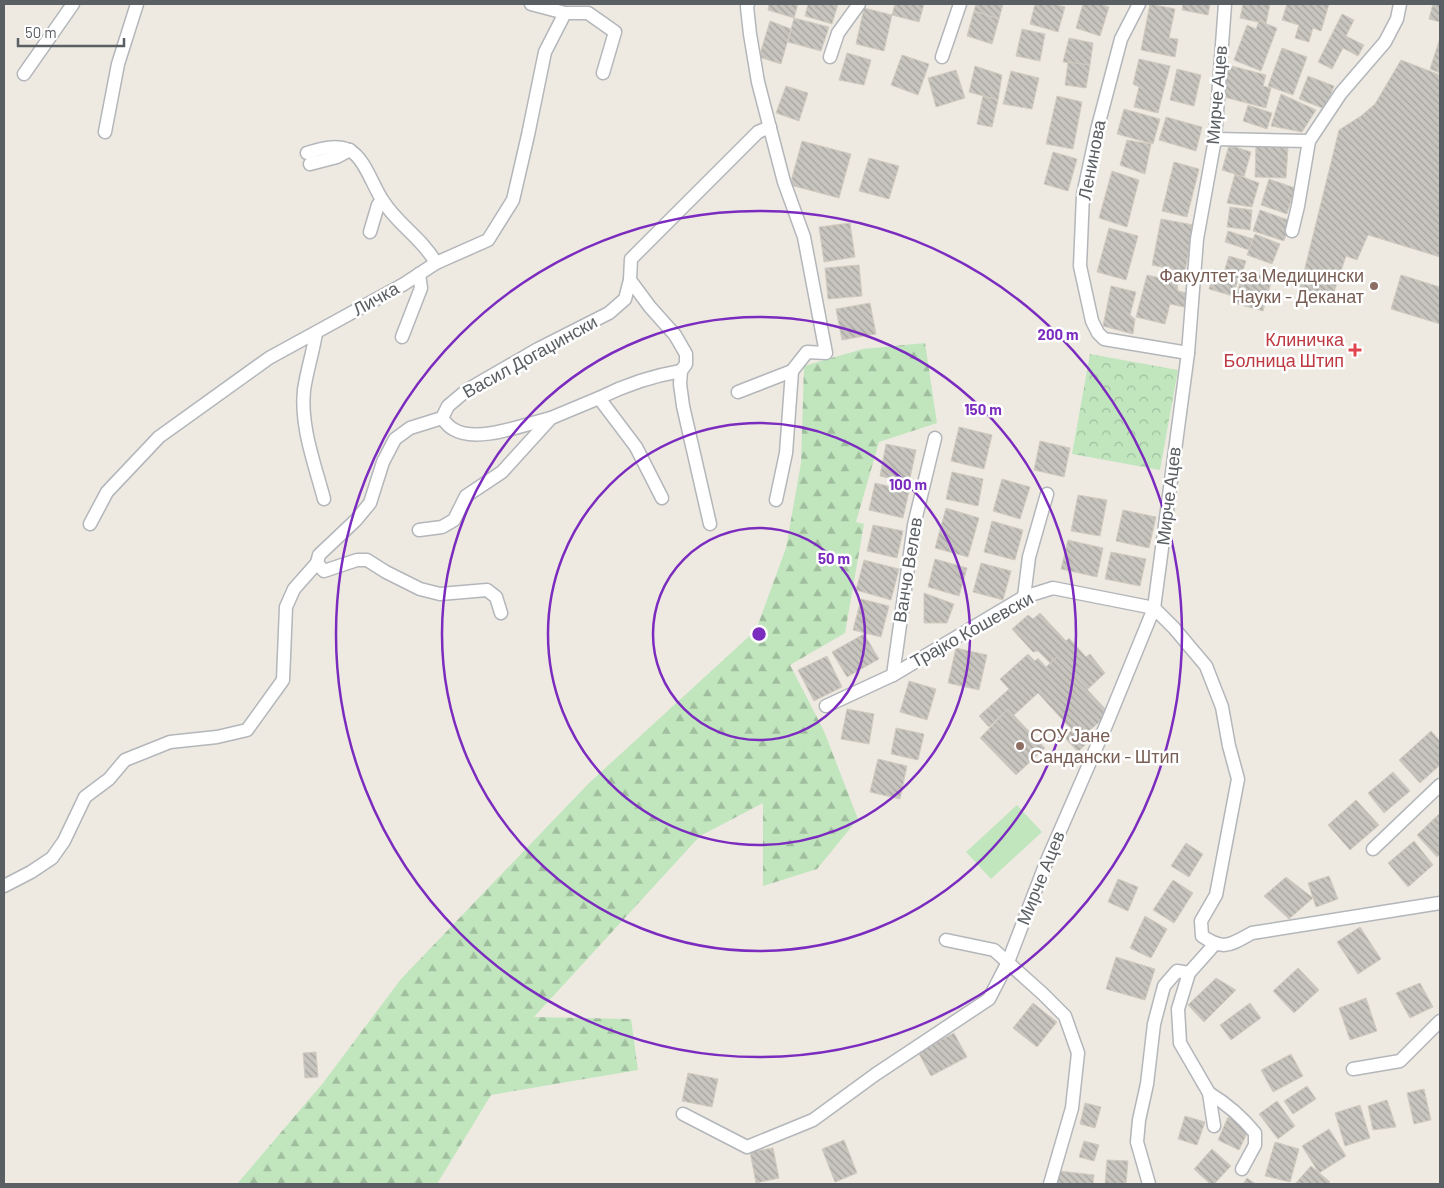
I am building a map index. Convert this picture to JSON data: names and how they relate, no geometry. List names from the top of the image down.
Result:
{
  "streets": {
    "street": [
      "Мирче Ацев",
      "Ленинова",
      "Личка",
      "Васил Догаџински",
      "Ванчо Велев",
      "Трајко Кошевски"
    ]
  },
  "crossings": [
    ["Мирче Ацев", "Ленинова"],
    ["Мирче Ацев", "Трајко Кошевски"],
    ["Ванчо Велев", "Трајко Кошевски"]
  ],
  "places": {
    "other": ["Факултет за Медицински Науки - Деканат", "СОУ Јане Сандански - Штип"],
    "health": ["Клиничка Болница Штип"]
  },
  "scale_bar": "50 m",
  "rings": [
    "200 m",
    "150 m",
    "100 m",
    "50 m"
  ]
}
